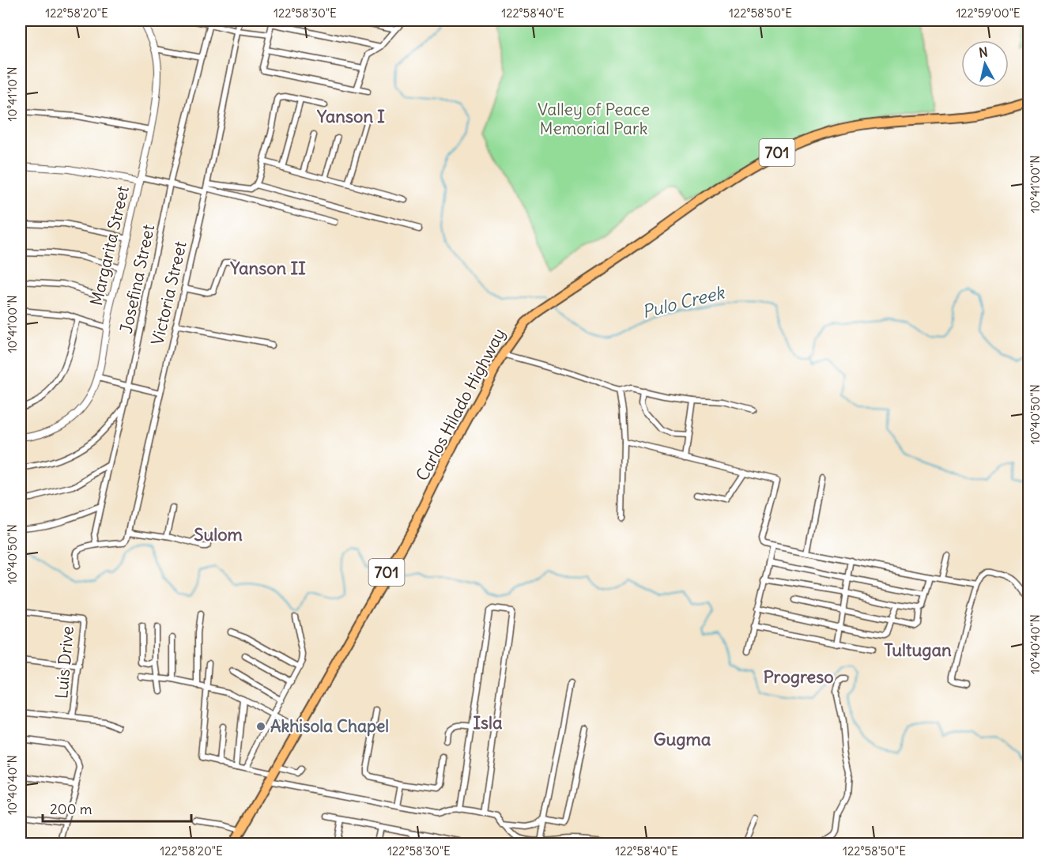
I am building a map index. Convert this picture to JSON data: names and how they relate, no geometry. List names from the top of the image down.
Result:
{
  "streets": {
    "main road": ["701", "Carlos Hilado Highway"],
    "street": [
      "Margarita Street",
      "Josefina Street",
      "Victoria Street",
      "Luis Drive"
    ]
  },
  "districts": [
    "Yanson I",
    "Yanson II",
    "Sulom",
    "Tultugan",
    "Progreso",
    "Isla",
    "Gugma"
  ],
  "water": ["Pulo Creek"],
  "parks": ["Valley of Peace Memorial Park"],
  "places": ["Akhisola Chapel"],
  "scale_bar": "200 m",
  "north": "top",
  "coordinates": [
    "122°58'20\"E",
    "122°58'30\"E",
    "122°58'40\"E",
    "122°58'50\"E",
    "122°59'00\"E",
    "10°41'10\"N",
    "10°41'00\"N",
    "10°40'50\"N",
    "10°40'40\"N"
  ]
}
